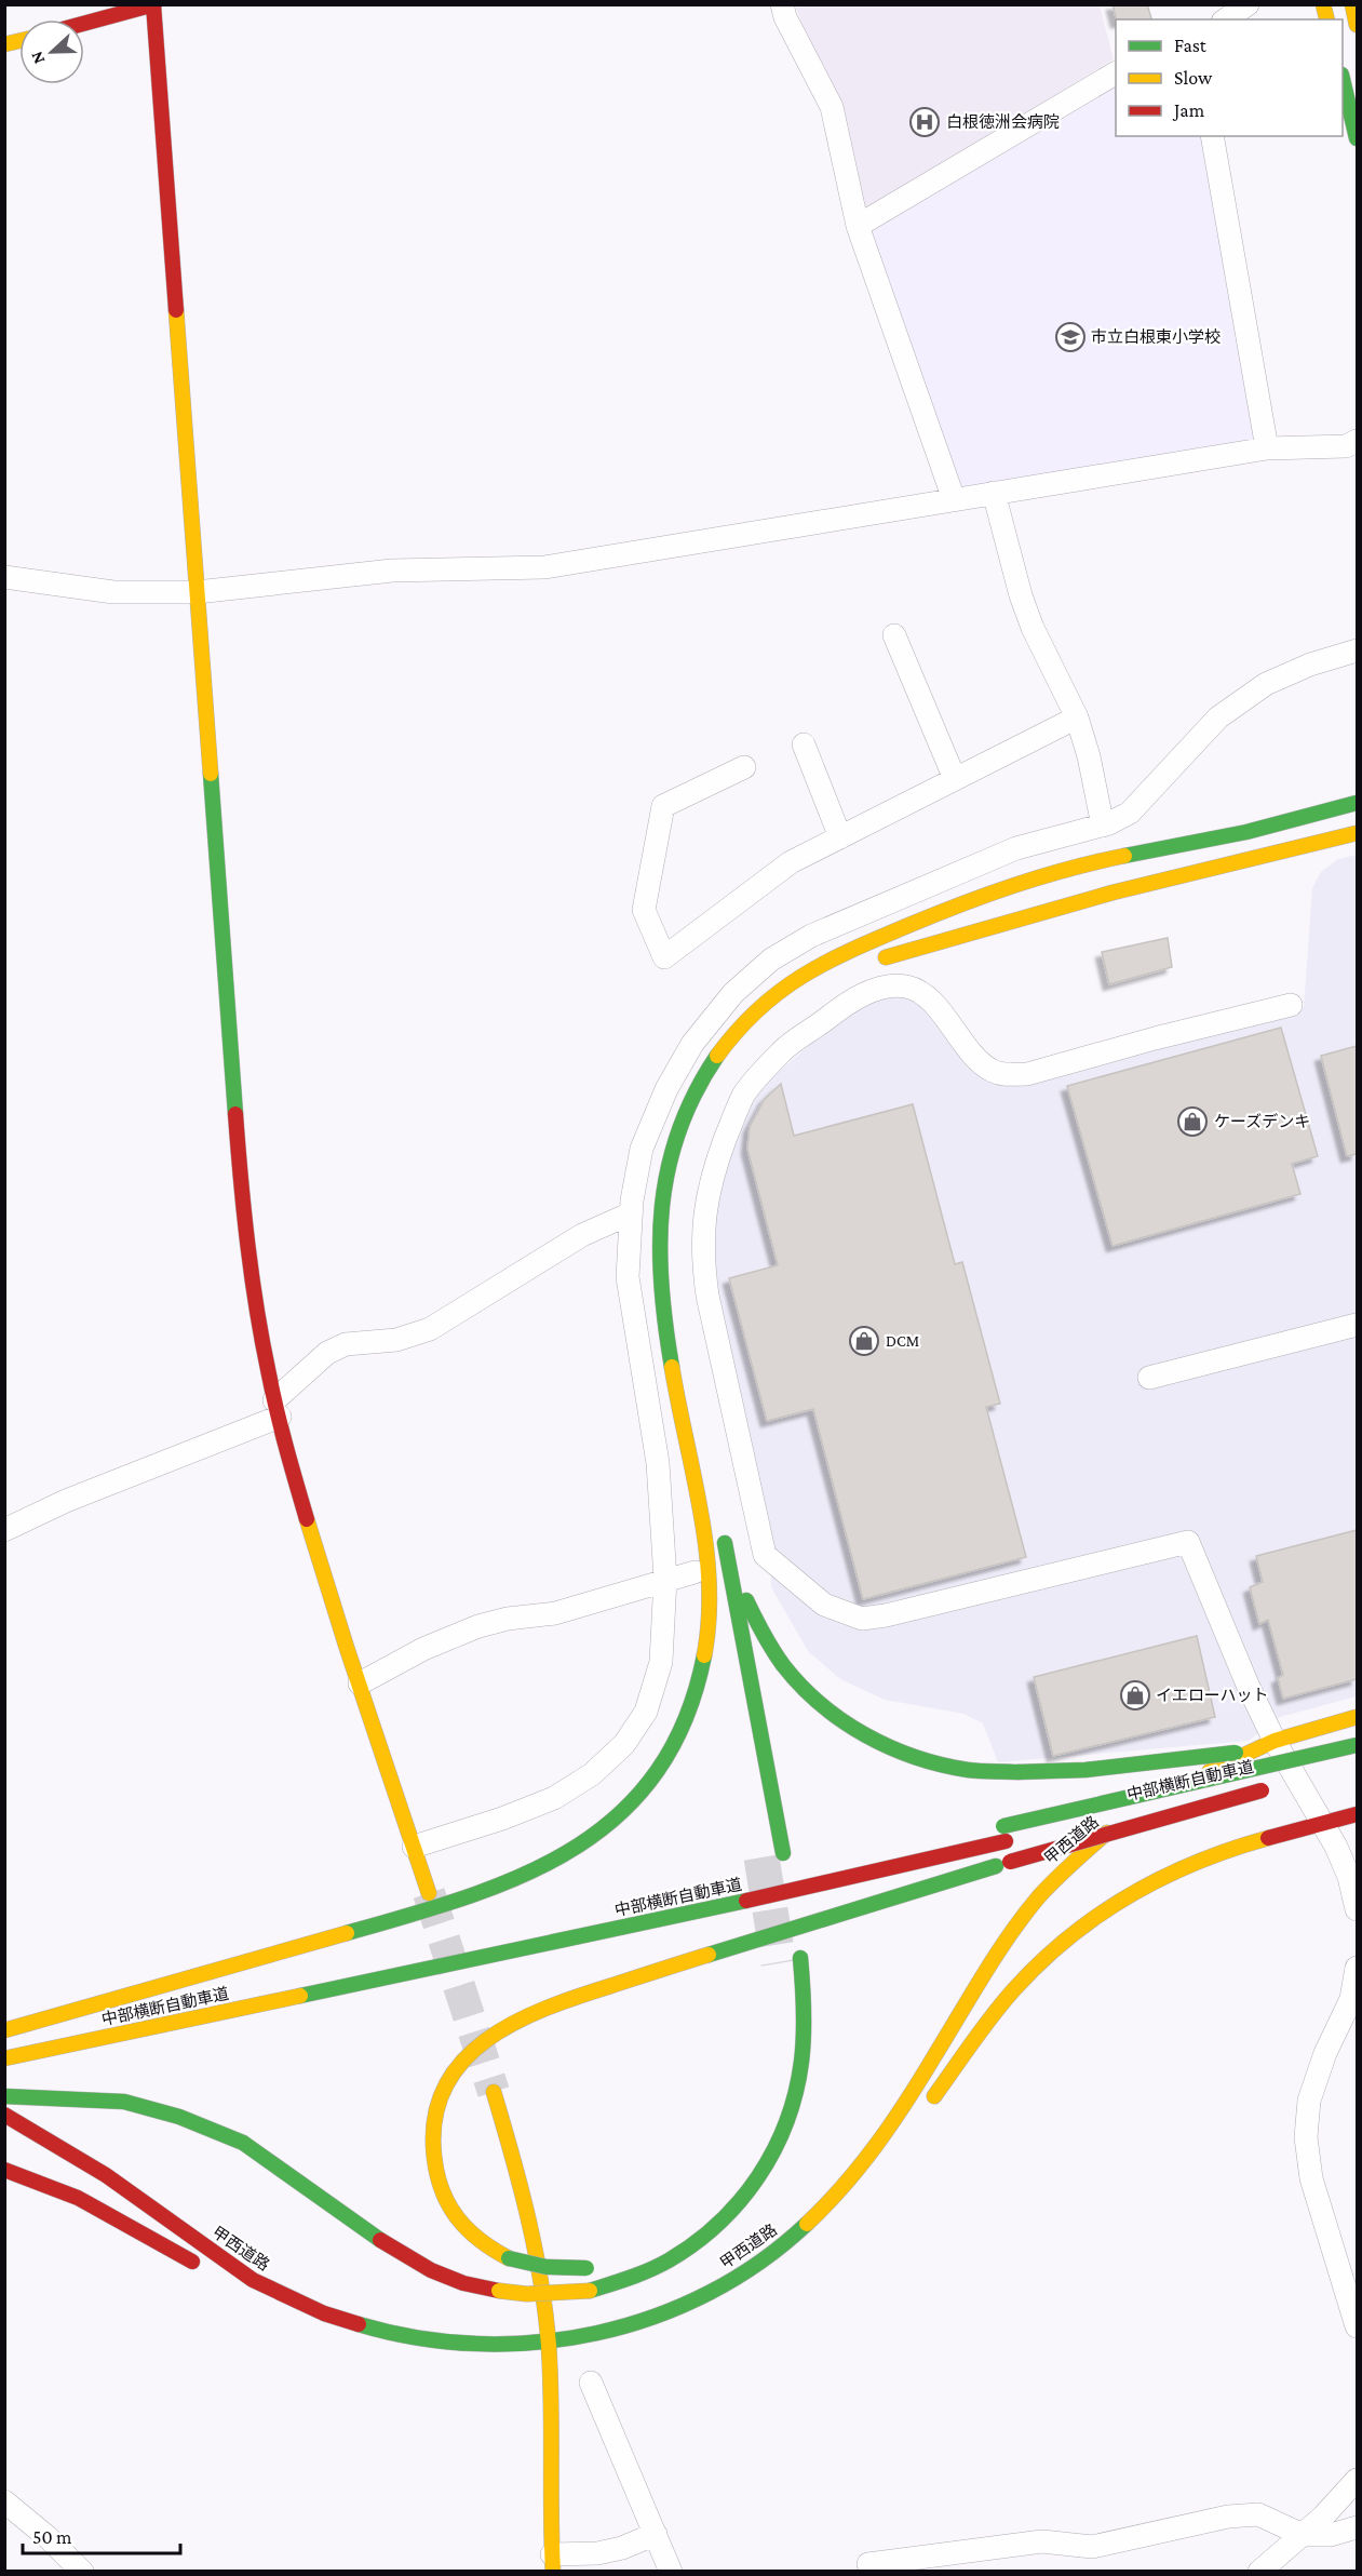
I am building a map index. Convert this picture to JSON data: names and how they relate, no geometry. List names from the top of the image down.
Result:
{
  "streets": {
    "main road": ["中部横断自動車道", "甲西道路"]
  },
  "places": {
    "hospital": ["白根徳洲会病院"],
    "school or university": ["市立白根東小学校"],
    "shop": ["ケーズデンキ", "DCM", "イエローハット"]
  },
  "legend": ["Fast", "Slow", "Jam"],
  "scale_bar": "50 m",
  "north": "left"
}
